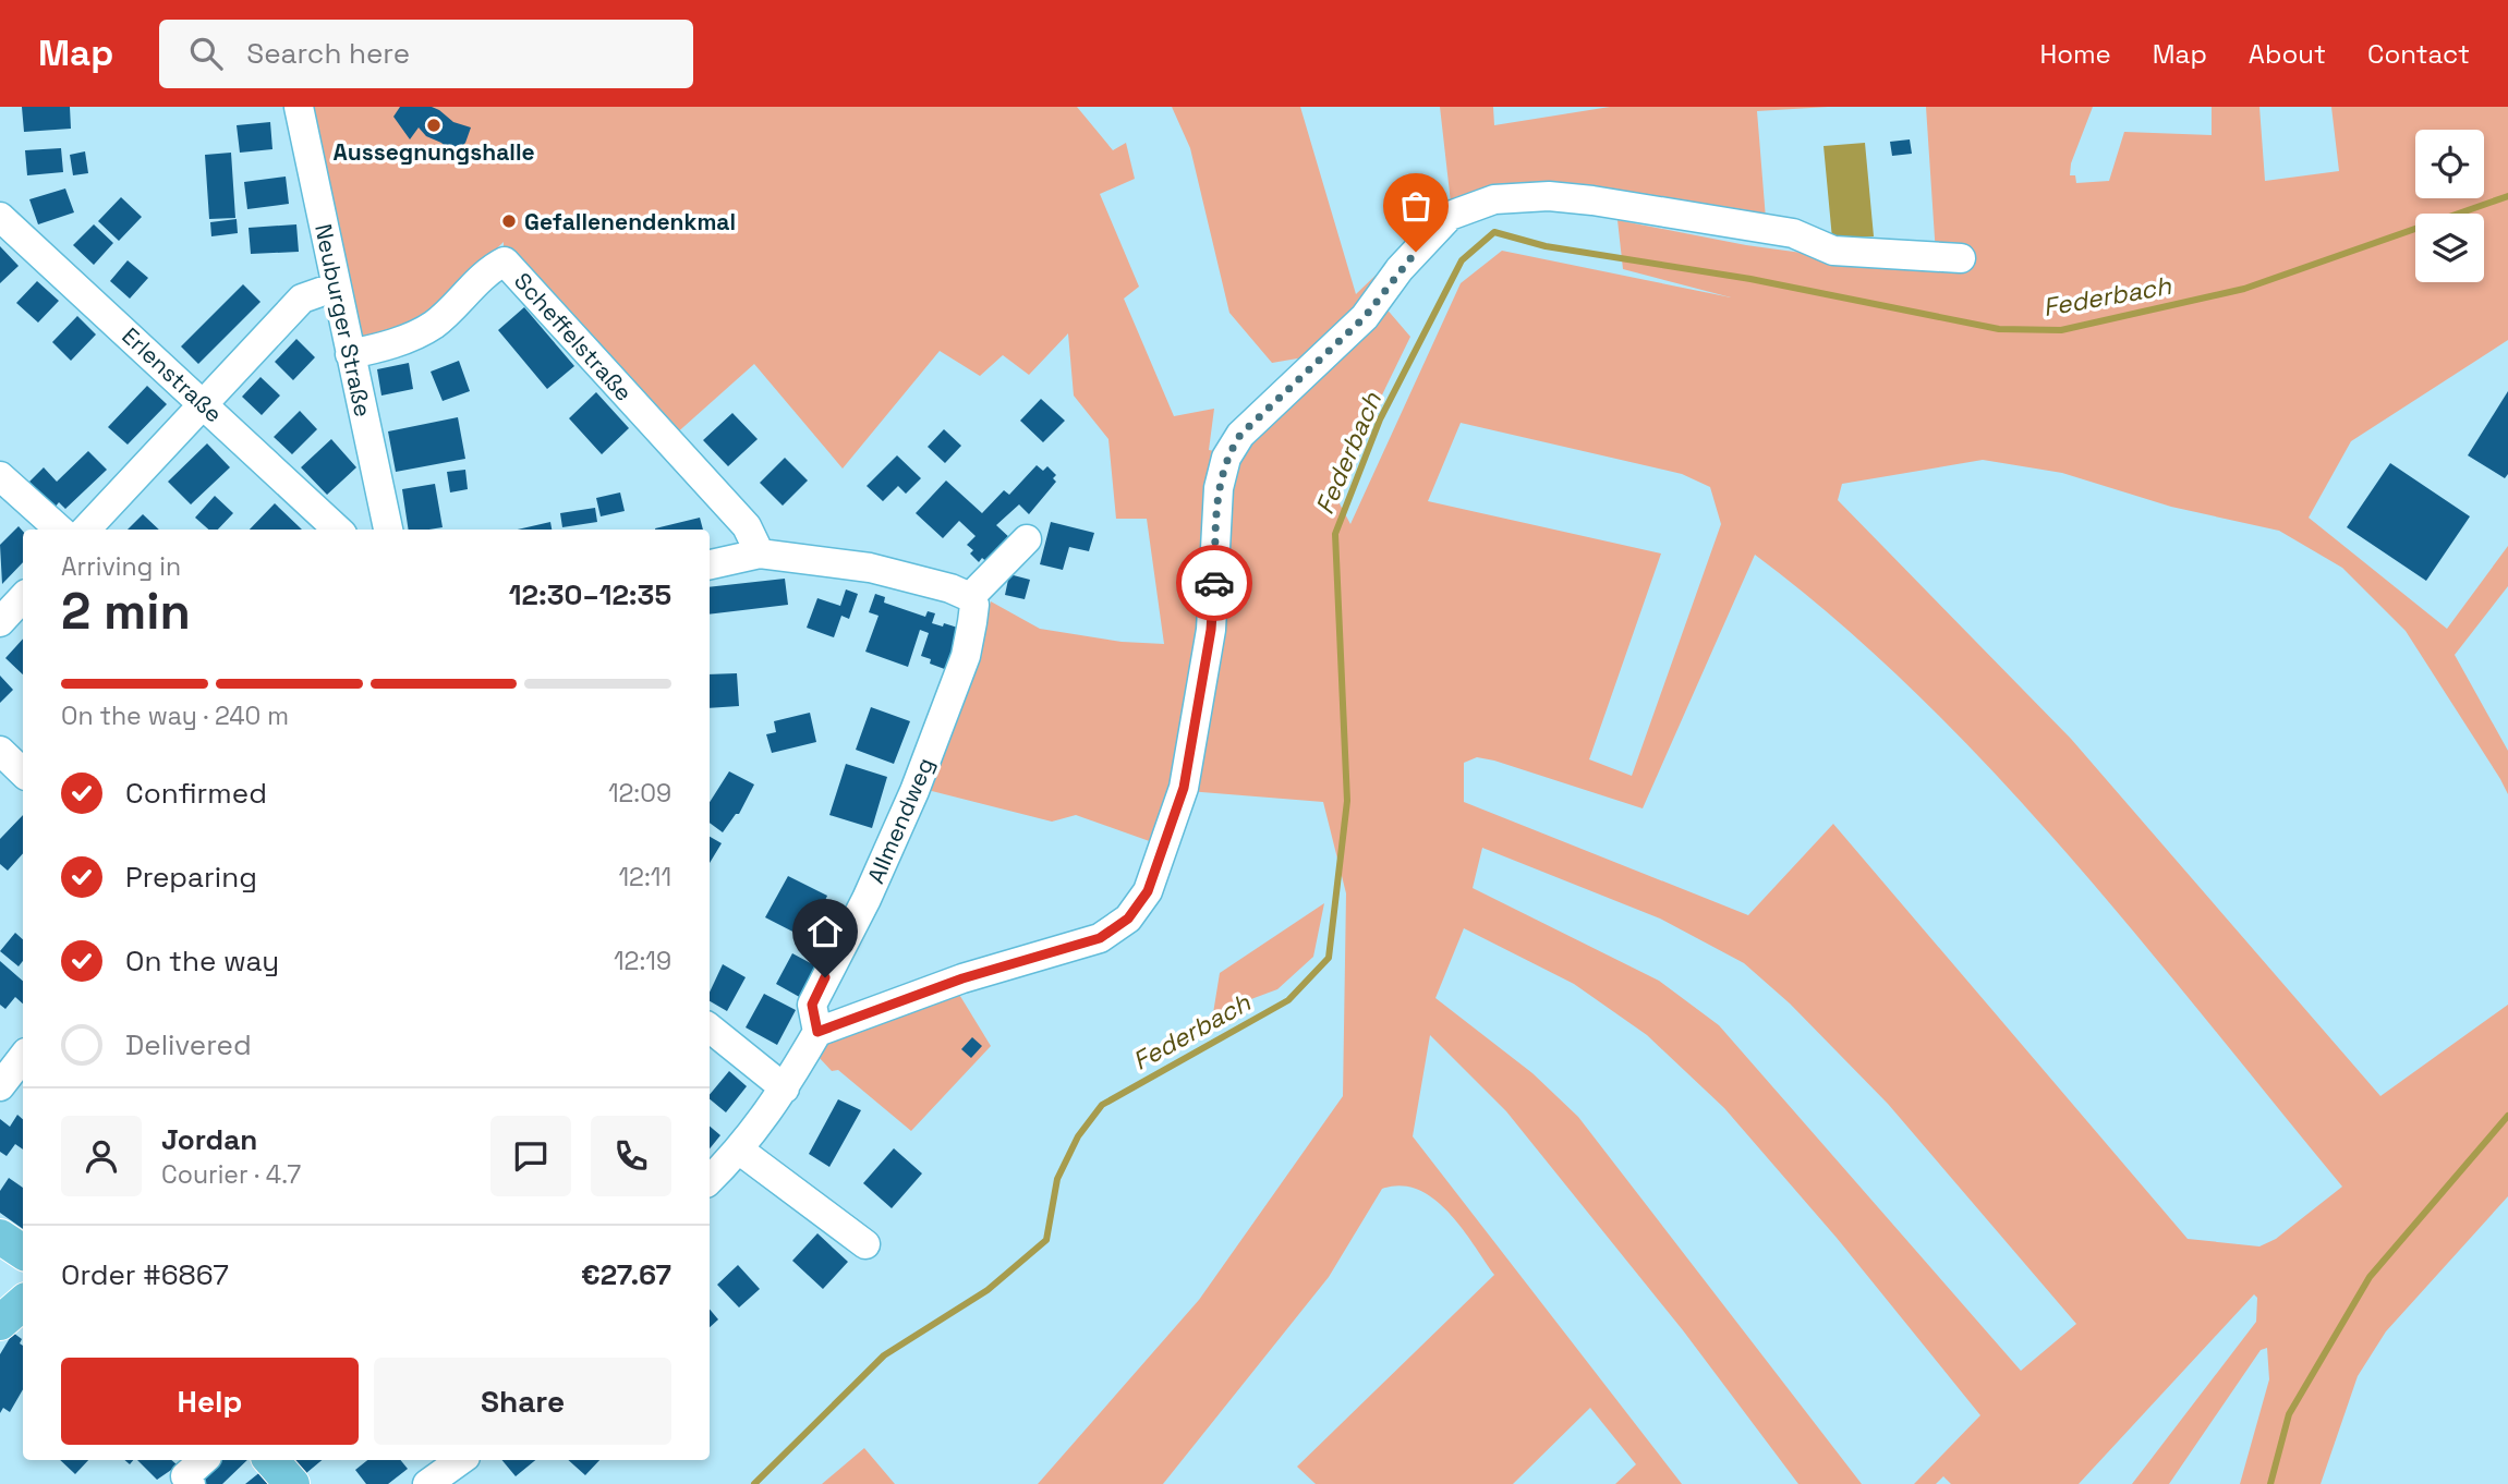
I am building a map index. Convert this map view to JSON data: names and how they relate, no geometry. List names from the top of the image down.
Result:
{
  "streets": {
    "street": [
      "Neuburger Straße",
      "Scheffelstraße",
      "Erlenstraße",
      "Allmendweg"
    ]
  },
  "crossings": [
    ["Neuburger Straße", "Scheffelstraße"]
  ],
  "water": ["Federbach"],
  "places": ["Aussegnungshalle", "Gefallenendenkmal"],
  "page": {
    "header": "Map",
    "search": "Search here",
    "nav": [
      "Home",
      "Map",
      "About",
      "Contact"
    ],
    "heading": ["2 min", "Arriving in", "12:30–12:35"],
    "panel": [
      "Jordan",
      "Courier · 4.7",
      "Order #6867",
      "€27.67"
    ],
    "bar": "On the way · 240 m",
    "list": [
      ["Confirmed", "12:09"],
      ["Preparing", "12:11"],
      ["On the way", "12:19"],
      "Delivered"
    ],
    "buttons": ["Help", "Share"]
  }
}
